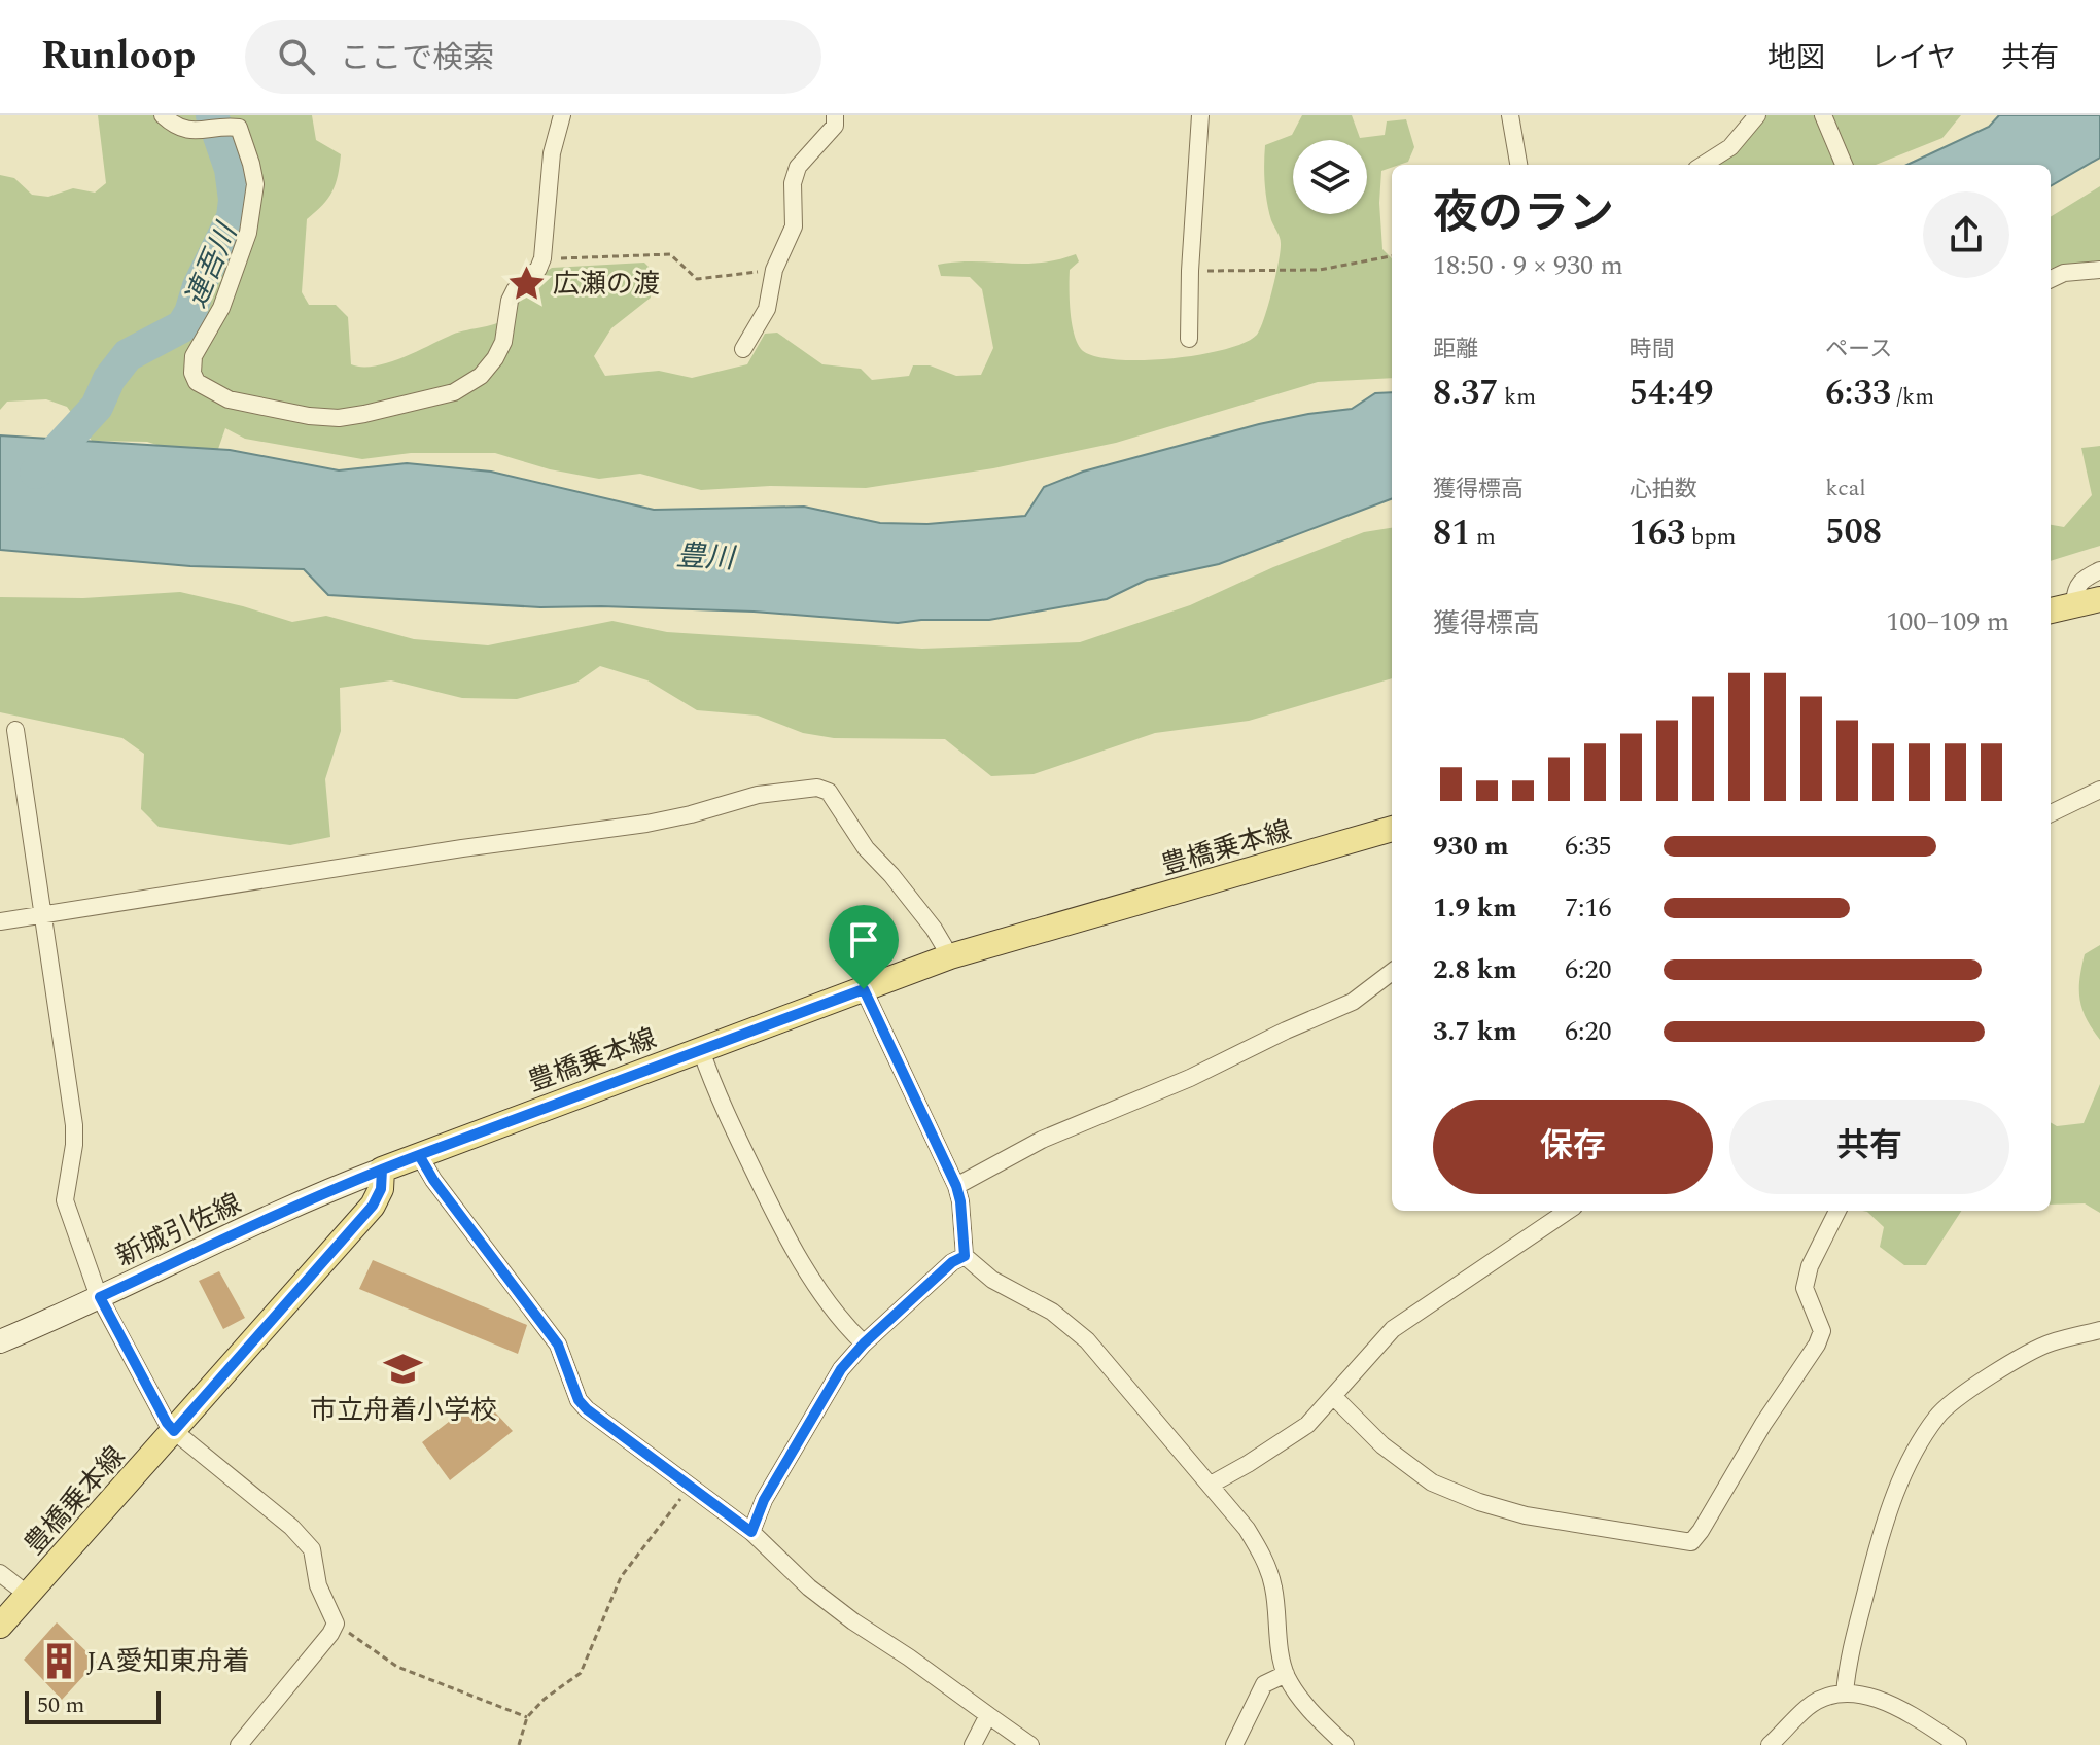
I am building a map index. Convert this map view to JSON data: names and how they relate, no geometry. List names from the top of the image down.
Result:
{
  "streets": {
    "main road": ["豊橋乗本線", "新城引佐線"]
  },
  "crossings": [
    ["豊橋乗本線", "新城引佐線"]
  ],
  "water": ["連吾川", "豊川"],
  "places": {
    "place": ["広瀬の渡"],
    "school or university": ["市立舟着小学校"],
    "building": ["JA愛知東舟着"]
  },
  "scale_bar": "50 m",
  "page": {
    "header": "Runloop",
    "search": "ここで検索",
    "nav": ["地図", "レイヤ", "共有"],
    "heading": ["夜のラン", "18:50 · 9 × 930 m"],
    "stats": [
      ["距離", "8.37 km"],
      ["時間", "54:49"],
      ["ペース", "6:33 /km"],
      ["獲得標高", "81 m"],
      ["心拍数", "163 bpm"],
      ["kcal", "508"]
    ],
    "chart": ["獲得標高", "100–109 m"],
    "list": [
      {
        "name": "930 m",
        "note": "6:35"
      },
      {
        "name": "1.9 km",
        "note": "7:16"
      },
      {
        "name": "2.8 km",
        "note": "6:20"
      },
      {
        "name": "3.7 km",
        "note": "6:20"
      }
    ],
    "buttons": ["保存", "共有"],
    "scale": "50 m"
  }
}
